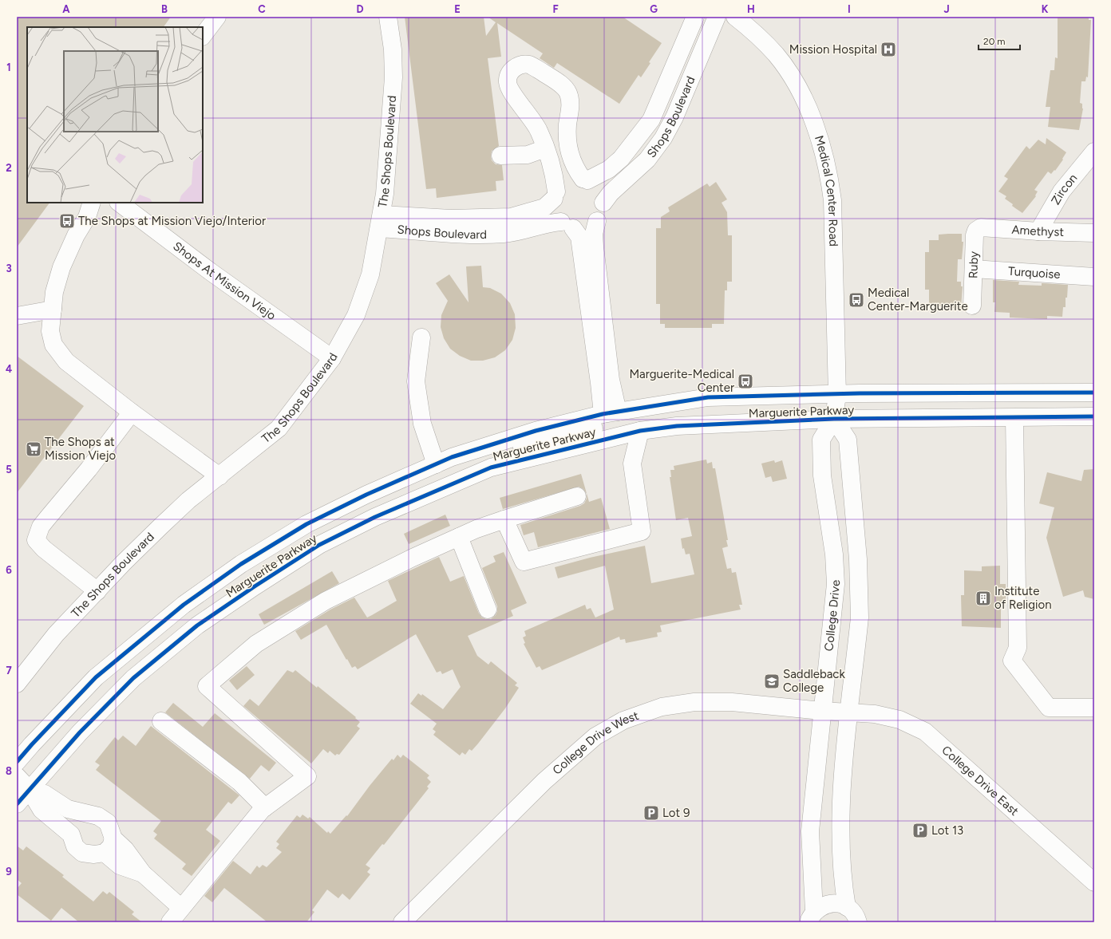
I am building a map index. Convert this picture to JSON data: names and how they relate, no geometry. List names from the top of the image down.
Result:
{
  "streets": {
    "street": [
      "Shops Boulevard",
      "The Shops Boulevard",
      "Zircon",
      "Medical Center Road",
      "Amethyst",
      "Ruby",
      "Turquoise",
      "Shops At Mission Viejo",
      "Marguerite Parkway",
      "College Drive",
      "College Drive West",
      "College Drive East"
    ]
  },
  "crossings": [
    ["Shops Boulevard", "The Shops Boulevard"],
    ["Shops Boulevard", "Marguerite Parkway"],
    ["The Shops Boulevard", "Shops At Mission Viejo"],
    ["Zircon", "Amethyst"],
    ["Medical Center Road", "Marguerite Parkway"],
    ["Medical Center Road", "College Drive"],
    ["Amethyst", "Ruby"],
    ["Ruby", "Turquoise"],
    ["Marguerite Parkway", "College Drive"],
    ["College Drive", "College Drive West"],
    ["College Drive", "College Drive East"],
    ["College Drive West", "College Drive East"]
  ],
  "places": {
    "hospital": ["Mission Hospital"],
    "bus stop": ["The Shops at Mission Viejo/Interior", "Medical Center-Marguerite", "Marguerite-Medical Center"],
    "supermarket": ["The Shops at Mission Viejo"],
    "building": ["Institute of Religion"],
    "school or university": ["Saddleback College"],
    "parking": ["Lot 9", "Lot 13"]
  },
  "scale_bar": "20 m",
  "grid": {
    "columns": [
      "A",
      "B",
      "C",
      "D",
      "E",
      "F",
      "G",
      "H",
      "I",
      "J",
      "K"
    ],
    "rows": [
      "1",
      "2",
      "3",
      "4",
      "5",
      "6",
      "7",
      "8",
      "9"
    ]
  }
}
